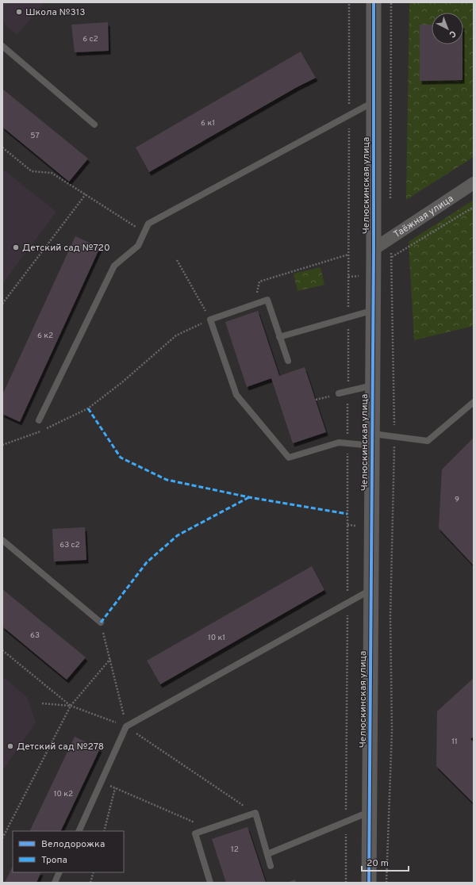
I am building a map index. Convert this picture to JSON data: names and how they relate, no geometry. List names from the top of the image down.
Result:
{
  "streets": {
    "street": ["Челюскинская улица", "Таёжная улица"]
  },
  "crossings": [
    ["Челюскинская улица", "Таёжная улица"]
  ],
  "places": ["Школа №313", "Детский сад №720", "Детский сад №278"],
  "house_numbers": [
    "6 с2",
    "6 к1",
    "57",
    "6 к2",
    "9",
    "63 с2",
    "63",
    "10 к1",
    "11",
    "10 к2",
    "12"
  ],
  "legend": ["Велодорожка", "Тропа"],
  "scale_bar": "20 m",
  "north": "bottom right"
}
